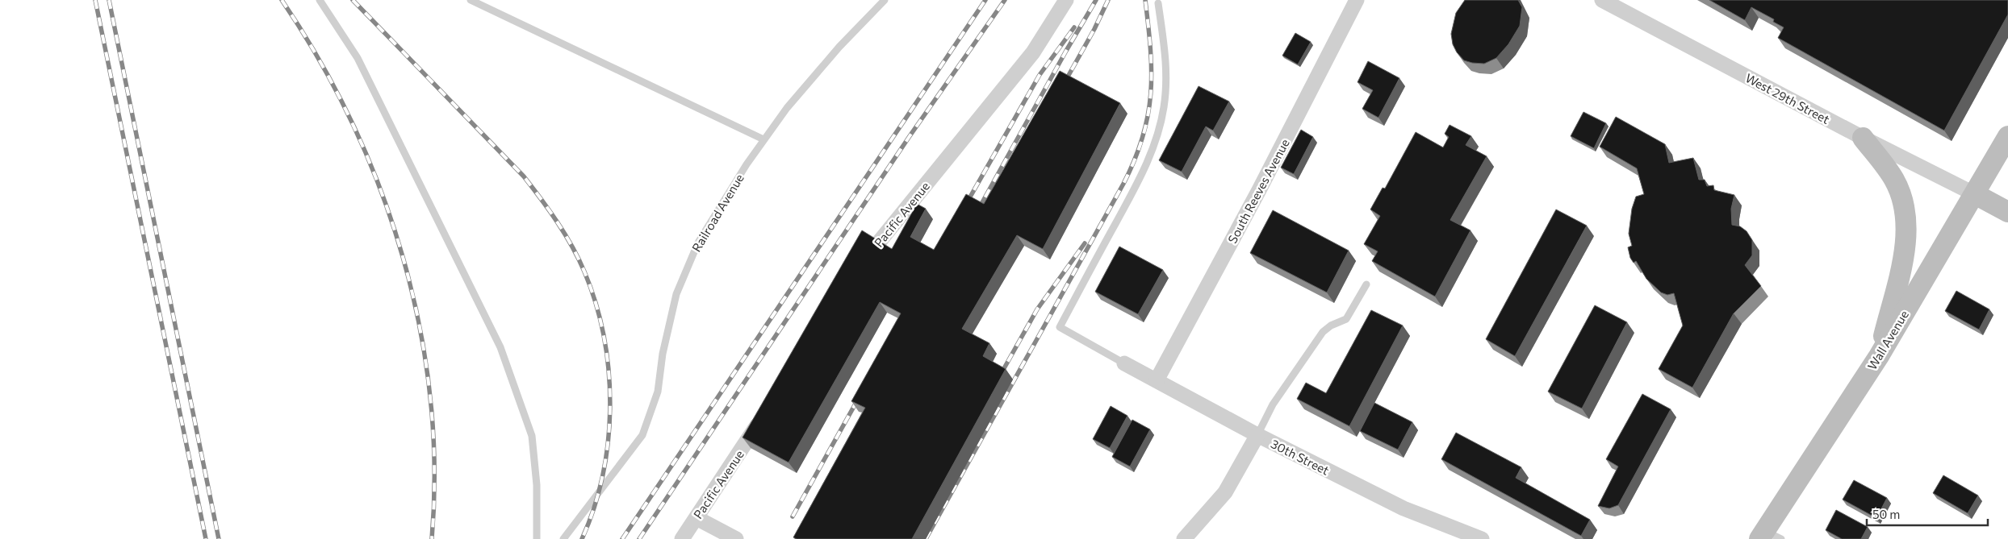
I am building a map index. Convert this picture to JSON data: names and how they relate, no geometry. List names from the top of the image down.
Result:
{
  "streets": {
    "main road": ["Wall Avenue"],
    "street": [
      "West 29th Street",
      "South Reeves Avenue",
      "Pacific Avenue",
      "30th Street"
    ],
    "lane": ["Railroad Avenue"]
  },
  "crossings": [
    ["West 29th Street", "Wall Avenue"],
    ["South Reeves Avenue", "30th Street"]
  ],
  "scale_bar": "50 m"
}
